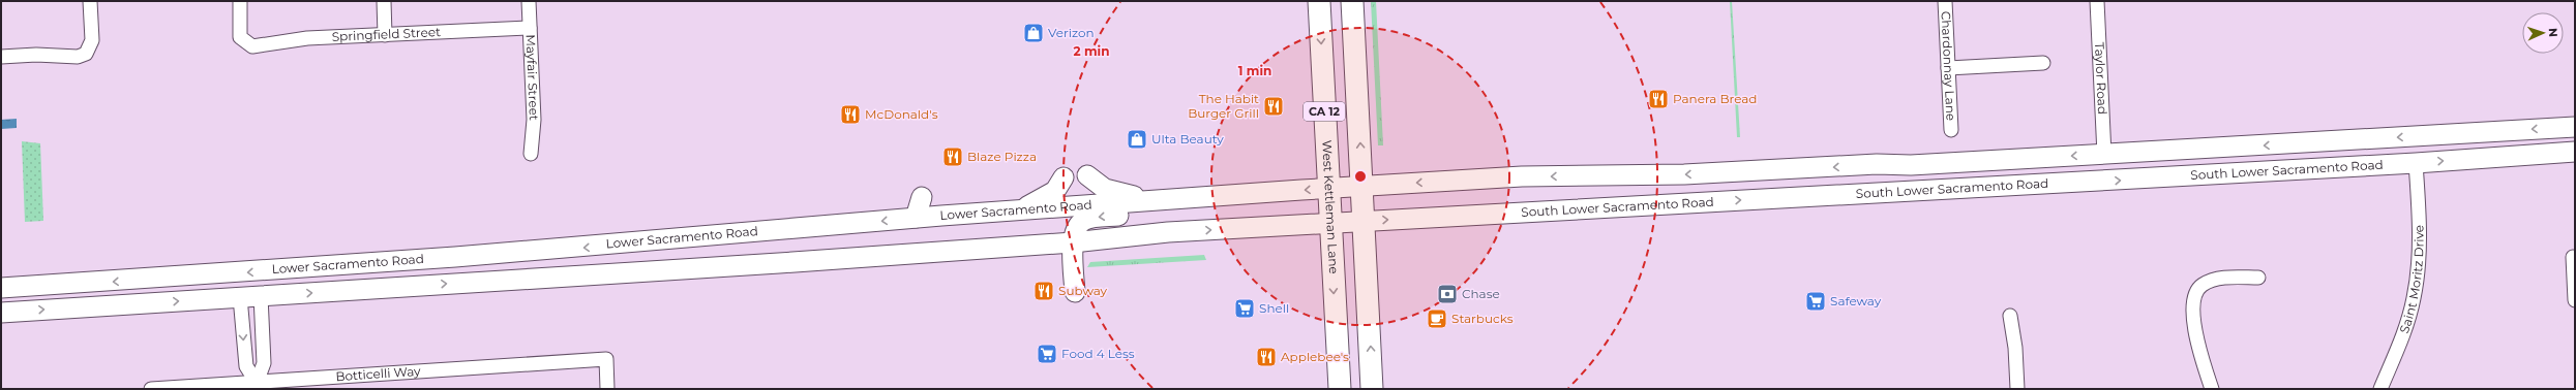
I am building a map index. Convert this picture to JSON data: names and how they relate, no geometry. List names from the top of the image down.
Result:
{
  "streets": {
    "main road": [
      "CA 12",
      "South Lower Sacramento Road",
      "West Kettleman Lane",
      "Lower Sacramento Road"
    ],
    "street": [
      "Springfield Street",
      "Chardonnay Lane",
      "Mayfair Street",
      "Taylor Road",
      "Saint Moritz Drive",
      "Botticelli Way"
    ]
  },
  "crossings": [
    ["Springfield Street", "Mayfair Street"],
    ["Taylor Road", "South Lower Sacramento Road"],
    ["CA 12", "South Lower Sacramento Road"],
    ["CA 12", "Lower Sacramento Road"],
    ["South Lower Sacramento Road", "West Kettleman Lane"],
    ["South Lower Sacramento Road", "Lower Sacramento Road"],
    ["South Lower Sacramento Road", "Saint Moritz Drive"],
    ["West Kettleman Lane", "Lower Sacramento Road"]
  ],
  "places": {
    "shop": ["Verizon", "Ulta Beauty"],
    "restaurant": [
      "Panera Bread",
      "The Habit Burger Grill",
      "McDonald's",
      "Blaze Pizza",
      "Subway",
      "Applebee's"
    ],
    "bank": ["Chase"],
    "supermarket": ["Safeway", "Shell", "Food 4 Less"],
    "cafe": ["Starbucks"]
  },
  "north": "right",
  "rings": ["2 min", "1 min"]
}
